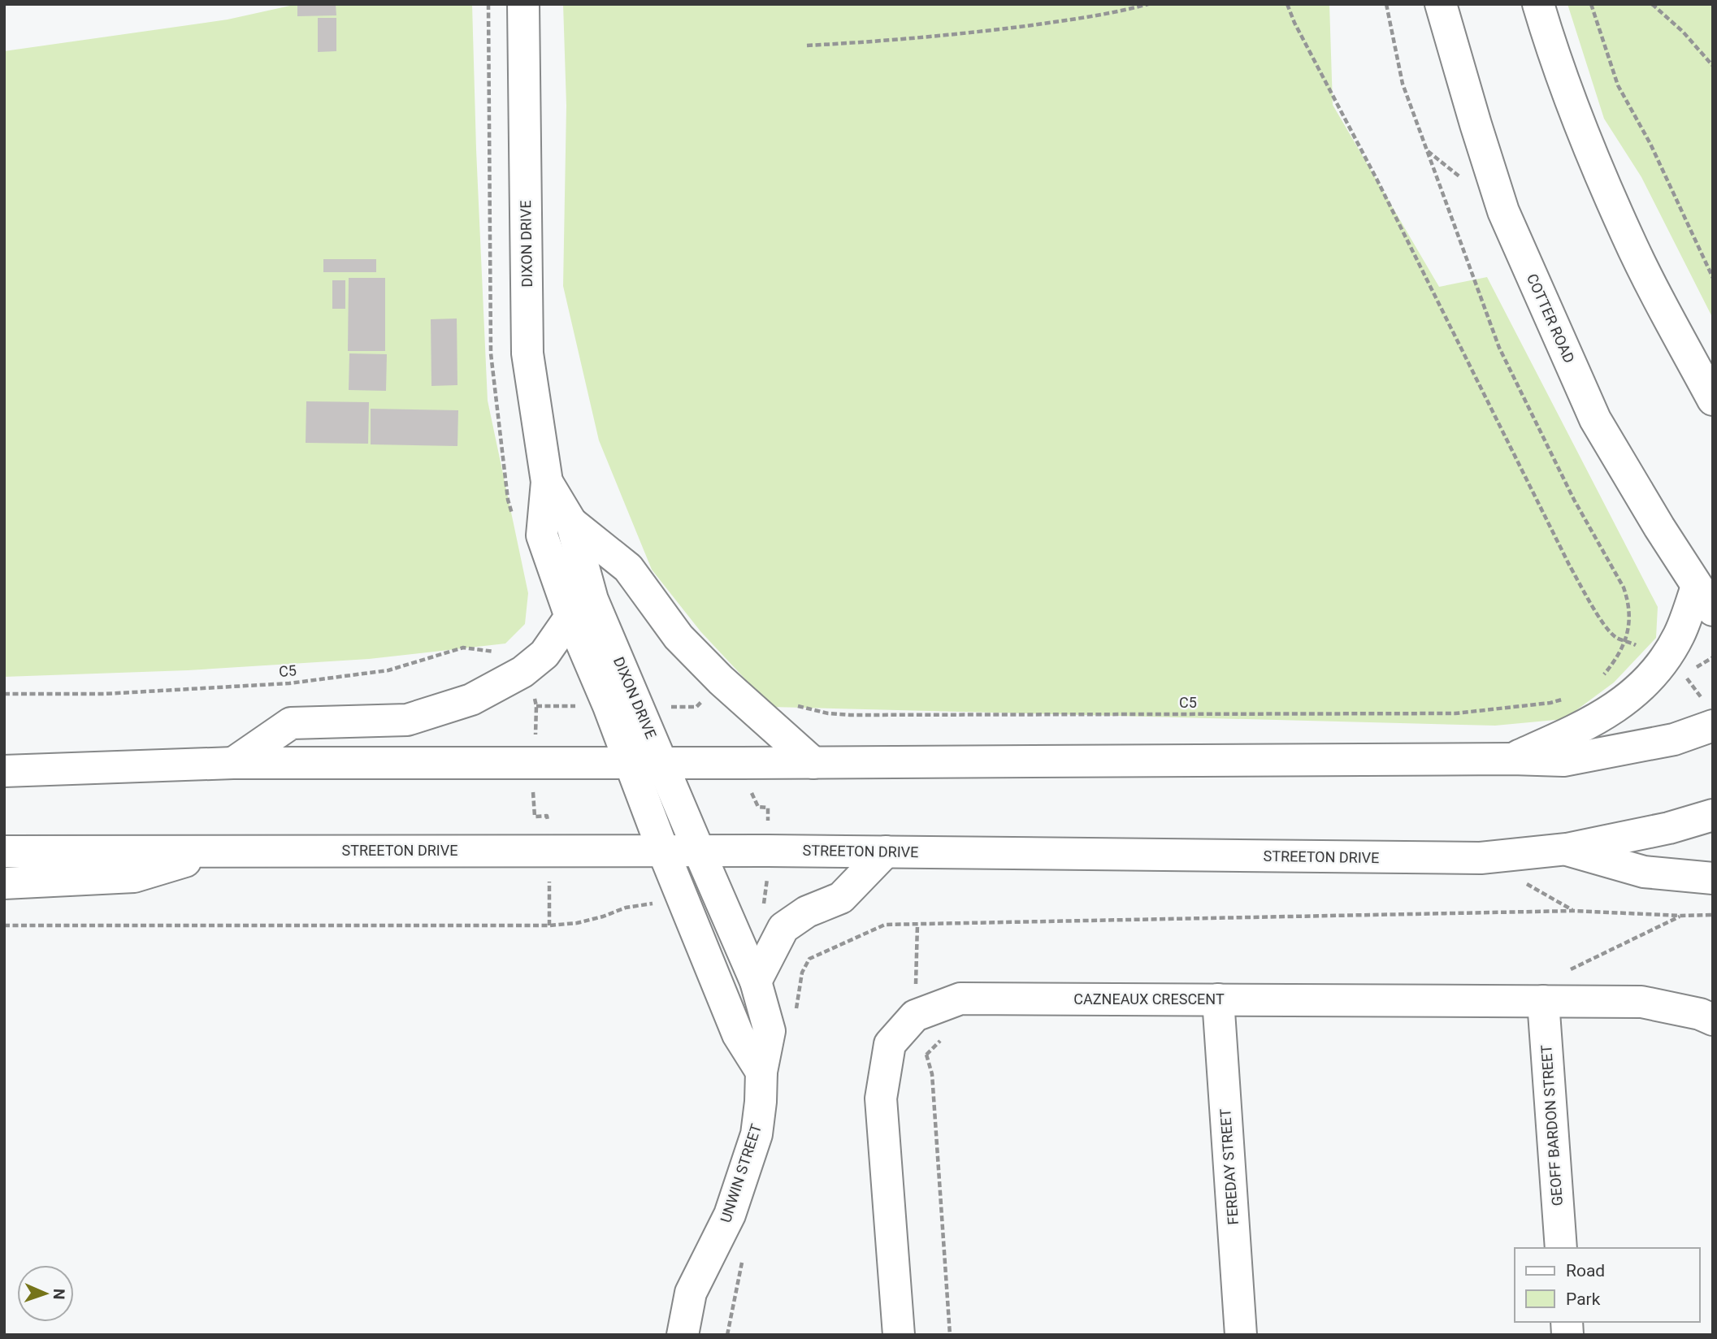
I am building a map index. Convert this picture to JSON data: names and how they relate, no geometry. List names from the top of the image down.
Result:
{
  "streets": {
    "main road": [
      "DIXON DRIVE",
      "COTTER ROAD",
      "STREETON DRIVE",
      "CAZNEAUX CRESCENT",
      "GEOFF BARDON STREET",
      "FEREDAY STREET",
      "UNWIN STREET"
    ],
    "path": ["C5"]
  },
  "crossings": [
    ["DIXON DRIVE", "STREETON DRIVE"],
    ["DIXON DRIVE", "UNWIN STREET"],
    ["STREETON DRIVE", "UNWIN STREET"],
    ["CAZNEAUX CRESCENT", "GEOFF BARDON STREET"],
    ["CAZNEAUX CRESCENT", "FEREDAY STREET"]
  ],
  "legend": ["Road", "Park"],
  "north": "right"
}
